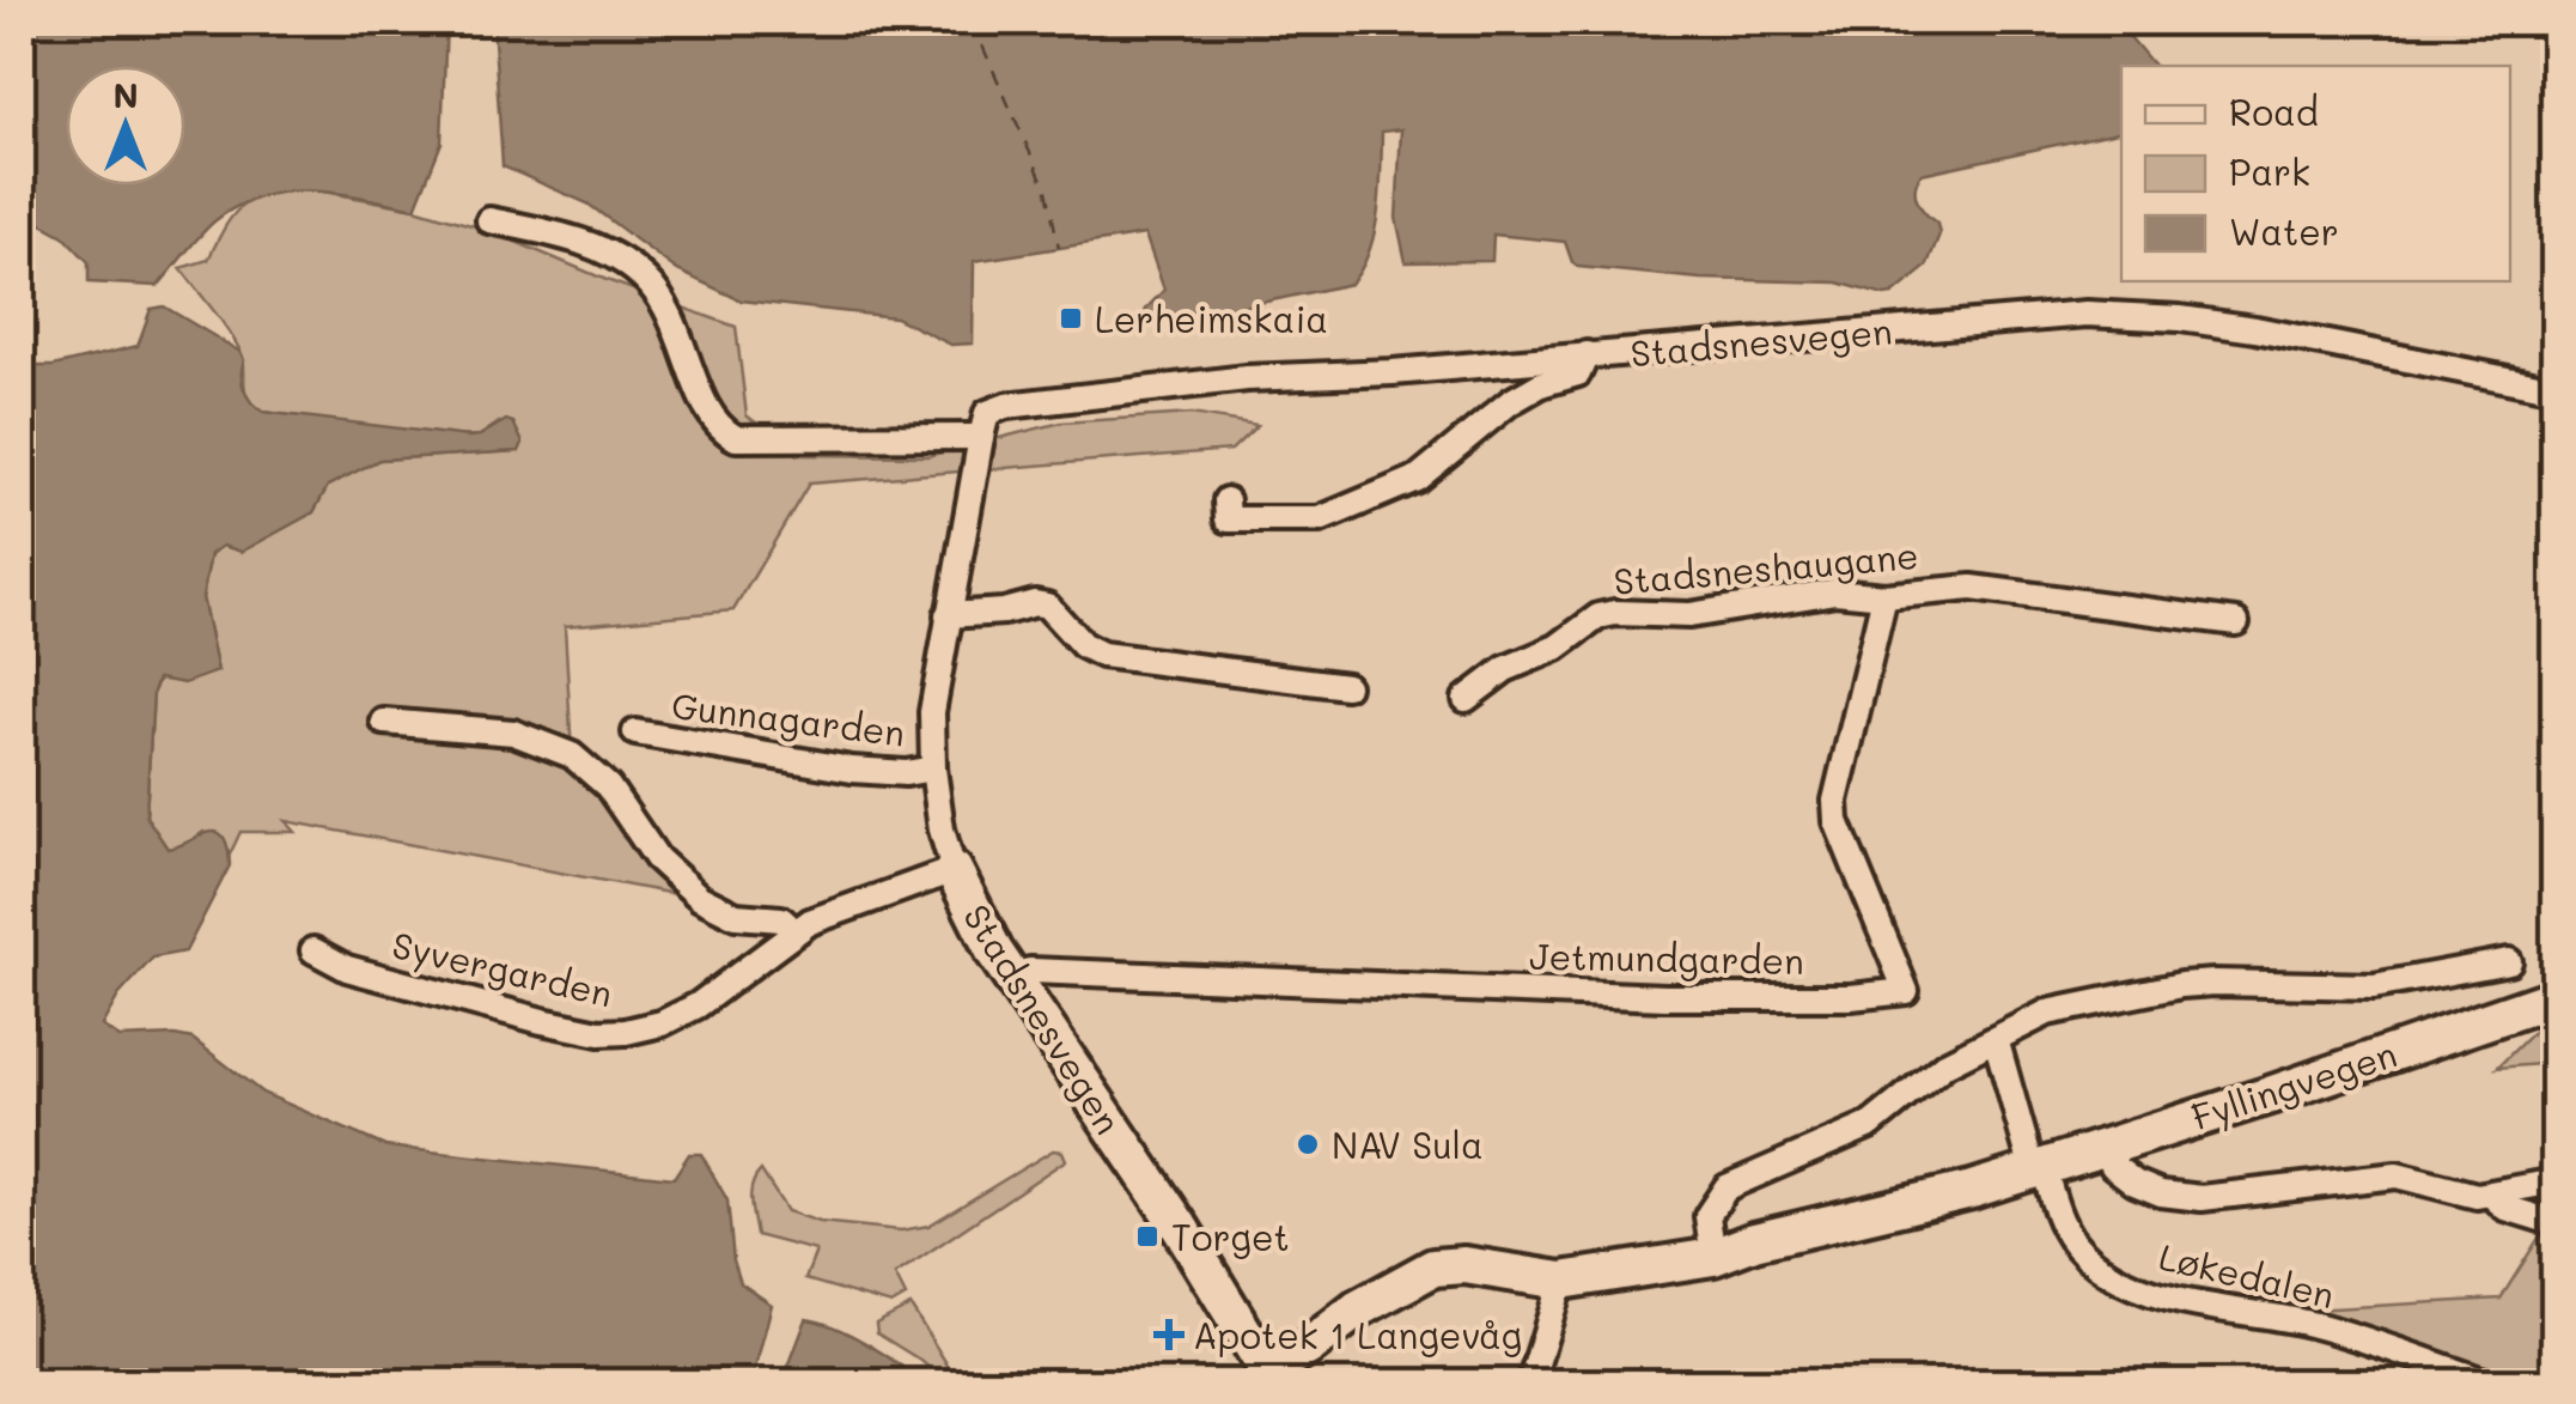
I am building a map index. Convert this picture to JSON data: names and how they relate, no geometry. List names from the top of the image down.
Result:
{
  "streets": {
    "street": [
      "Stadsnesvegen",
      "Stadsneshaugane",
      "Gunnagarden",
      "Jetmundgarden",
      "Syvergarden",
      "Fyllingvegen",
      "Løkedalen"
    ]
  },
  "crossings": [
    ["Stadsnesvegen", "Gunnagarden"],
    ["Stadsnesvegen", "Jetmundgarden"],
    ["Stadsnesvegen", "Syvergarden"],
    ["Stadsnesvegen", "Fyllingvegen"],
    ["Stadsneshaugane", "Jetmundgarden"],
    ["Fyllingvegen", "Løkedalen"]
  ],
  "places": {
    "transit": ["Lerheimskaia", "Torget"],
    "other": ["NAV Sula"],
    "health": ["Apotek 1 Langevåg"]
  },
  "legend": ["Road", "Park", "Water"],
  "north": "top"
}
